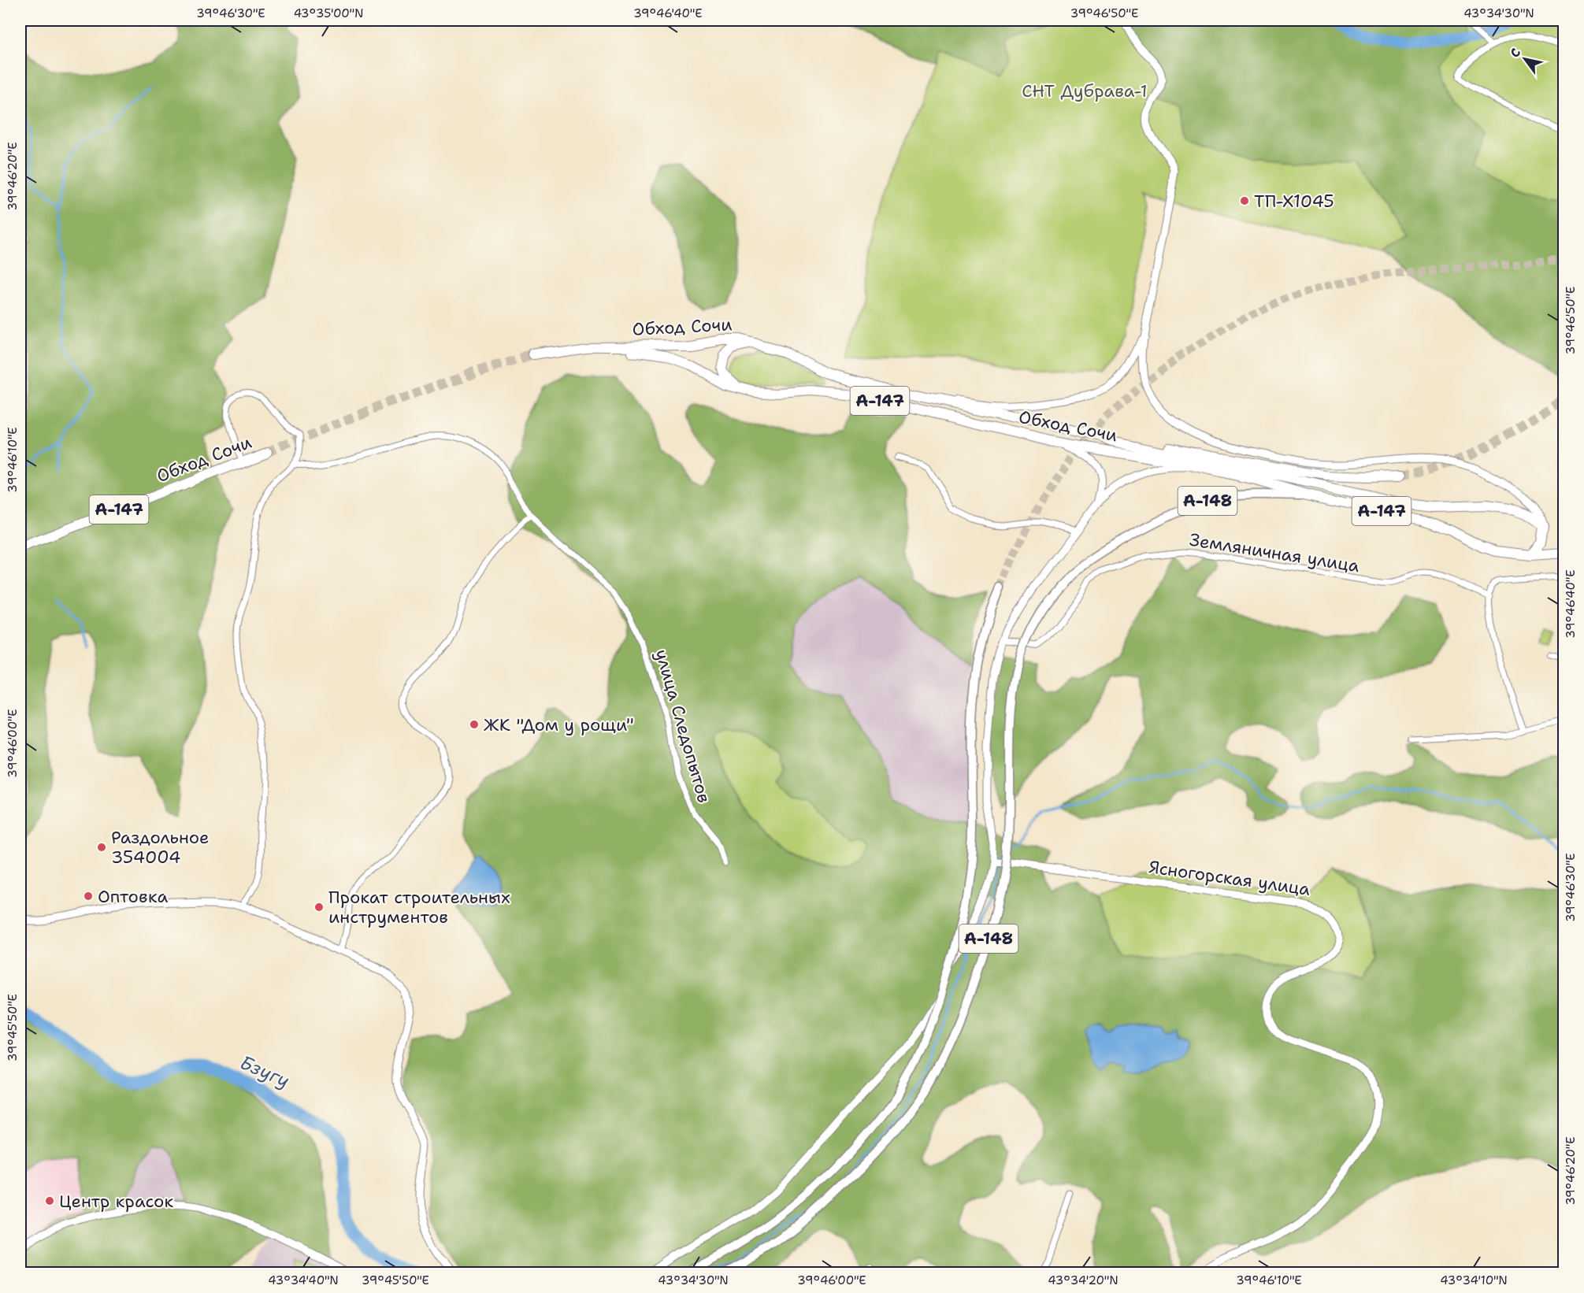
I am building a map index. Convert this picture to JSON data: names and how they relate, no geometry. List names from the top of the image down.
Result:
{
  "streets": {
    "highway": ["Обход Сочи", "А-147"],
    "main road": ["А-148"],
    "street": ["Земляничная улица", "улица Следопытов", "Ясногорская улица"]
  },
  "crossings": [
    ["Обход Сочи", "А-147"],
    ["Обход Сочи", "А-148"]
  ],
  "water": ["Бзугу"],
  "parks": ["СНТ Дубрава-1"],
  "places": [
    "ТП-Х1045",
    "ЖК \"Дом у рощи\"",
    "Раздольное 354004",
    "Оптовка",
    "Прокат строительных инструментов",
    "Центр красок"
  ],
  "north": "top left",
  "coordinates": [
    "39°46'30\"E",
    "43°35'00\"N",
    "39°46'40\"E",
    "39°46'50\"E",
    "43°34'30\"N",
    "39°46'20\"E",
    "39°46'10\"E",
    "39°46'00\"E",
    "39°45'50\"E",
    "43°34'40\"N",
    "43°34'20\"N",
    "43°34'10\"N"
  ]
}
